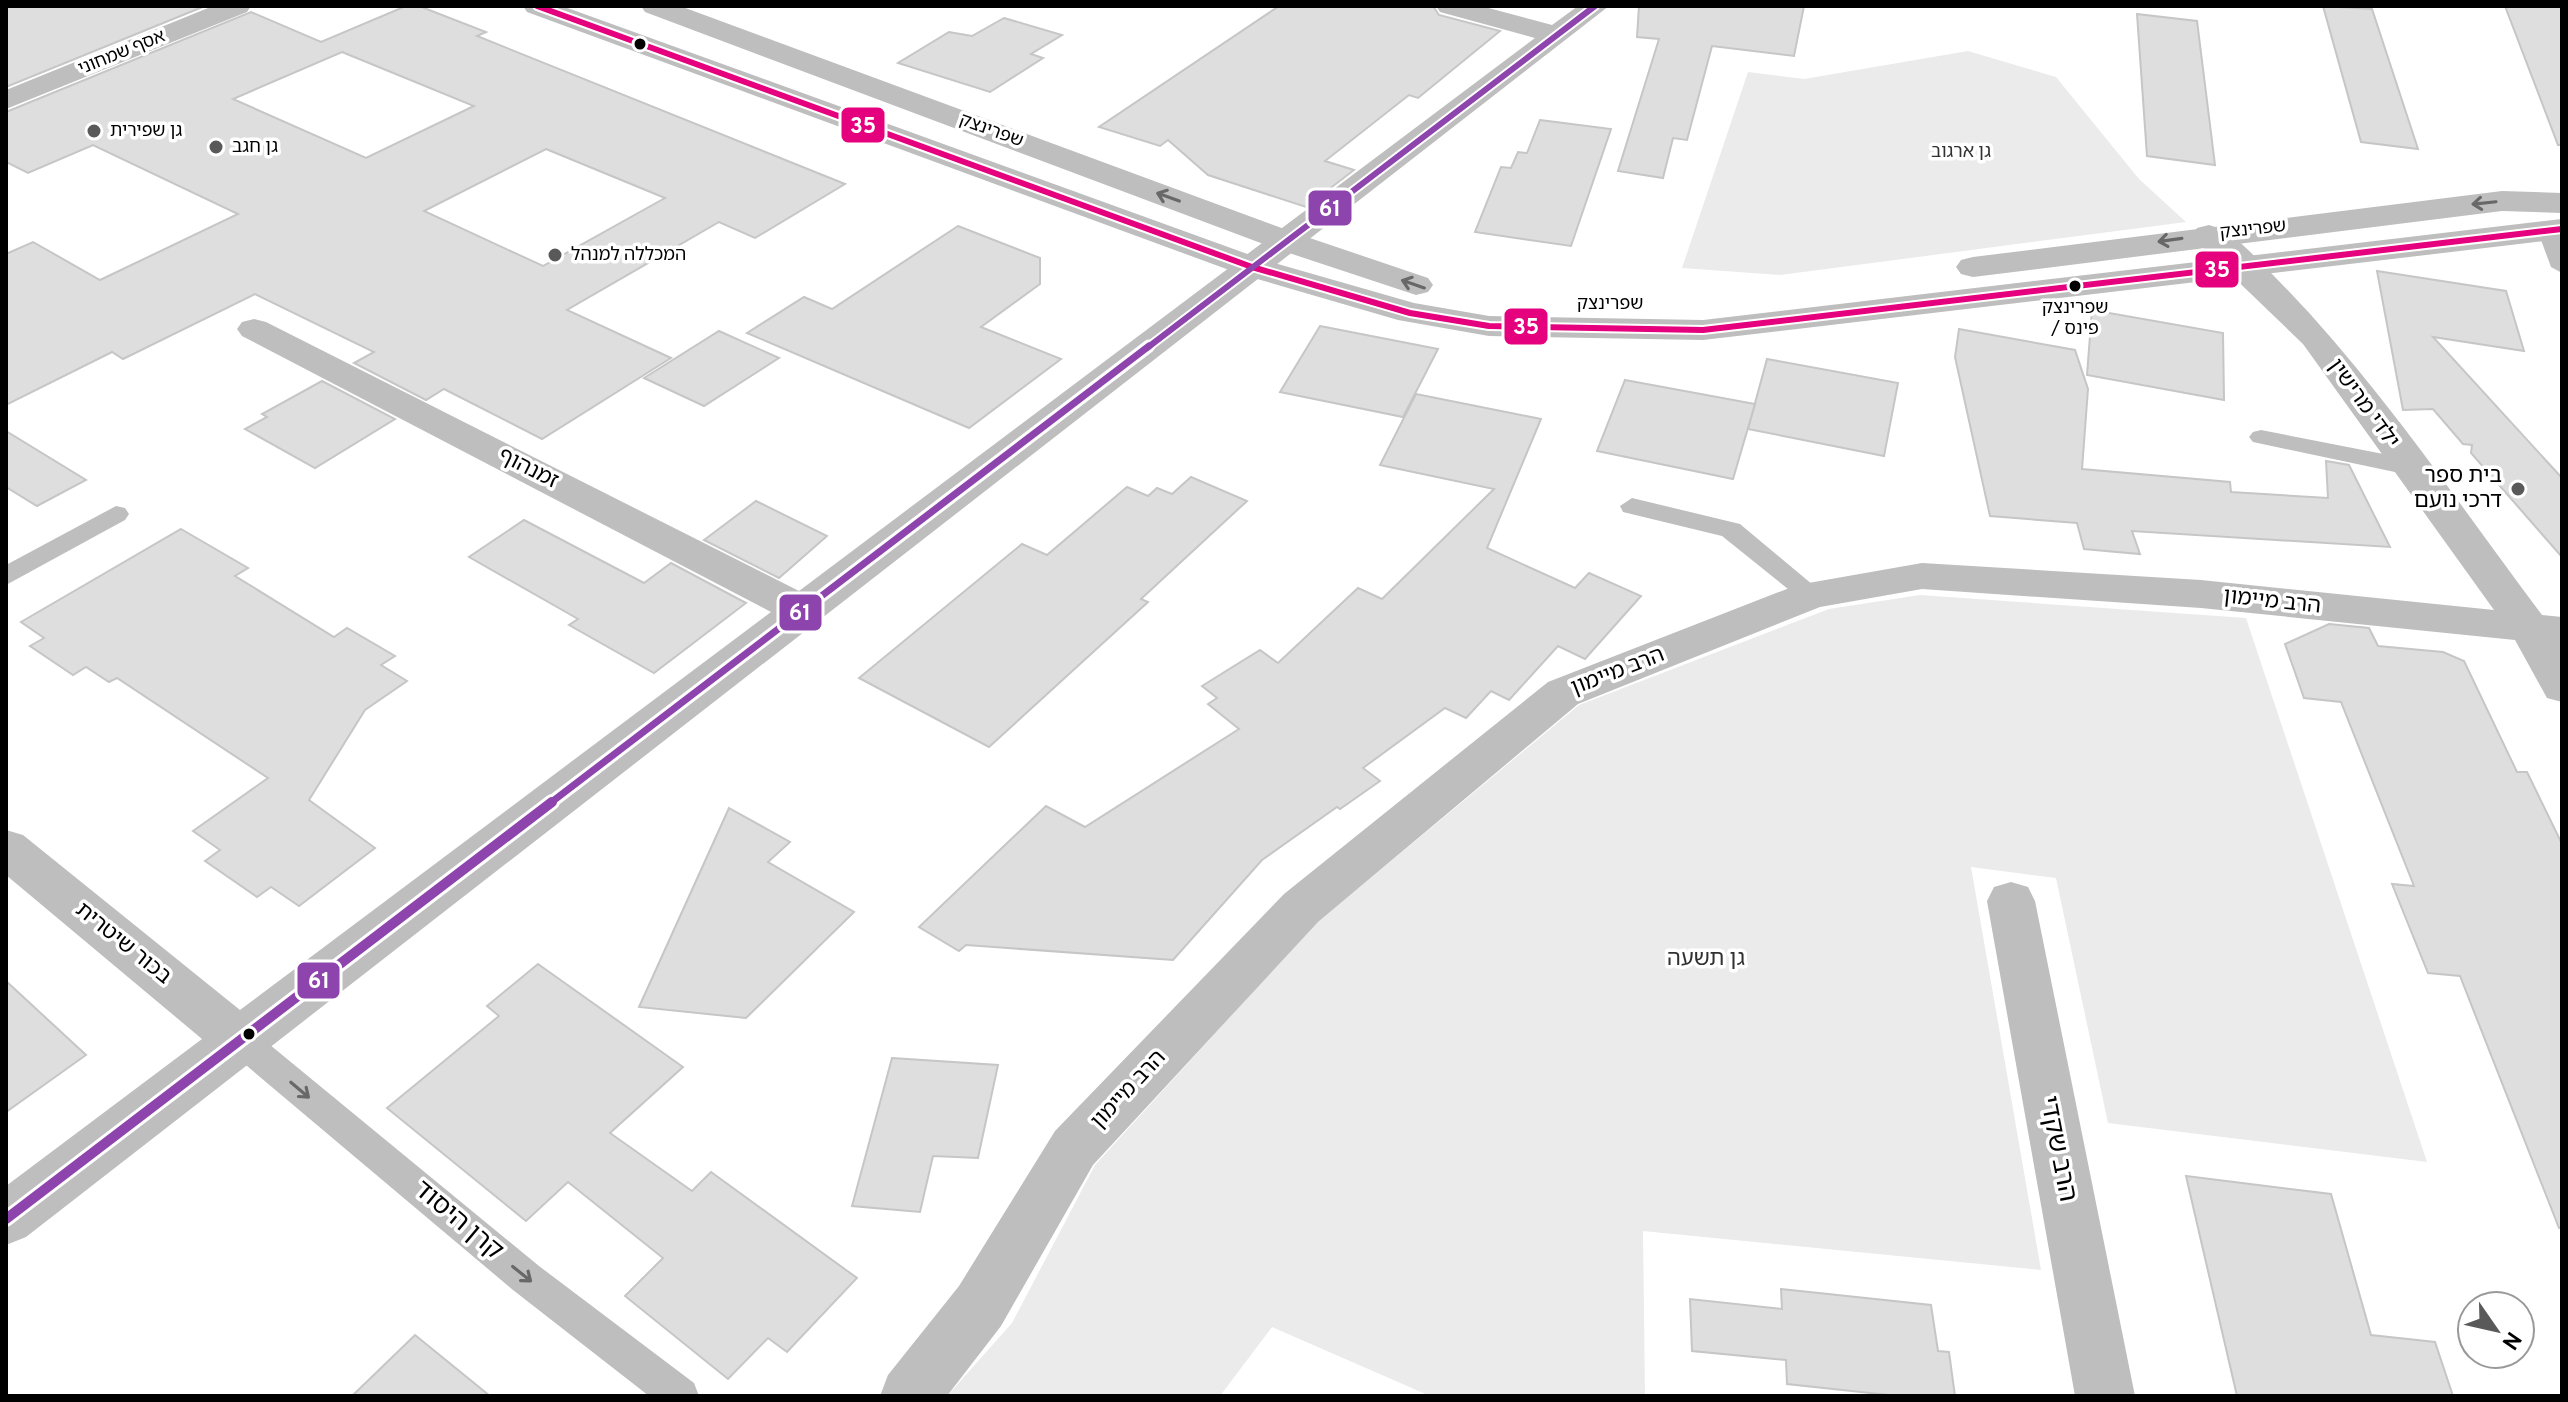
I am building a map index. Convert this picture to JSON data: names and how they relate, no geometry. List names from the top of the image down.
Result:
{
  "streets": {
    "street": [
      "אסף שמחוני",
      "שפרינצק",
      "ילדי מרישין",
      "זמנהוף",
      "הרב מיימון",
      "בכור שיטרית",
      "הרב שקדי"
    ],
    "lane": ["קרן היסוד"]
  },
  "crossings": [
    ["שפרינצק", "ילדי מרישין"],
    ["ילדי מרישין", "הרב מיימון"],
    ["בכור שיטרית", "קרן היסוד"]
  ],
  "one_way": ["קרן היסוד"],
  "parks": ["גן ארגוב", "גן תשעה"],
  "places": [
    "גן שפירית",
    "גן חגב",
    "המכללה למנהל",
    "שפרינצק / פינס",
    "בית ספר דרכי נועם"
  ],
  "lines": ["transit line 35", "transit line 61"],
  "north": "bottom right"
}
